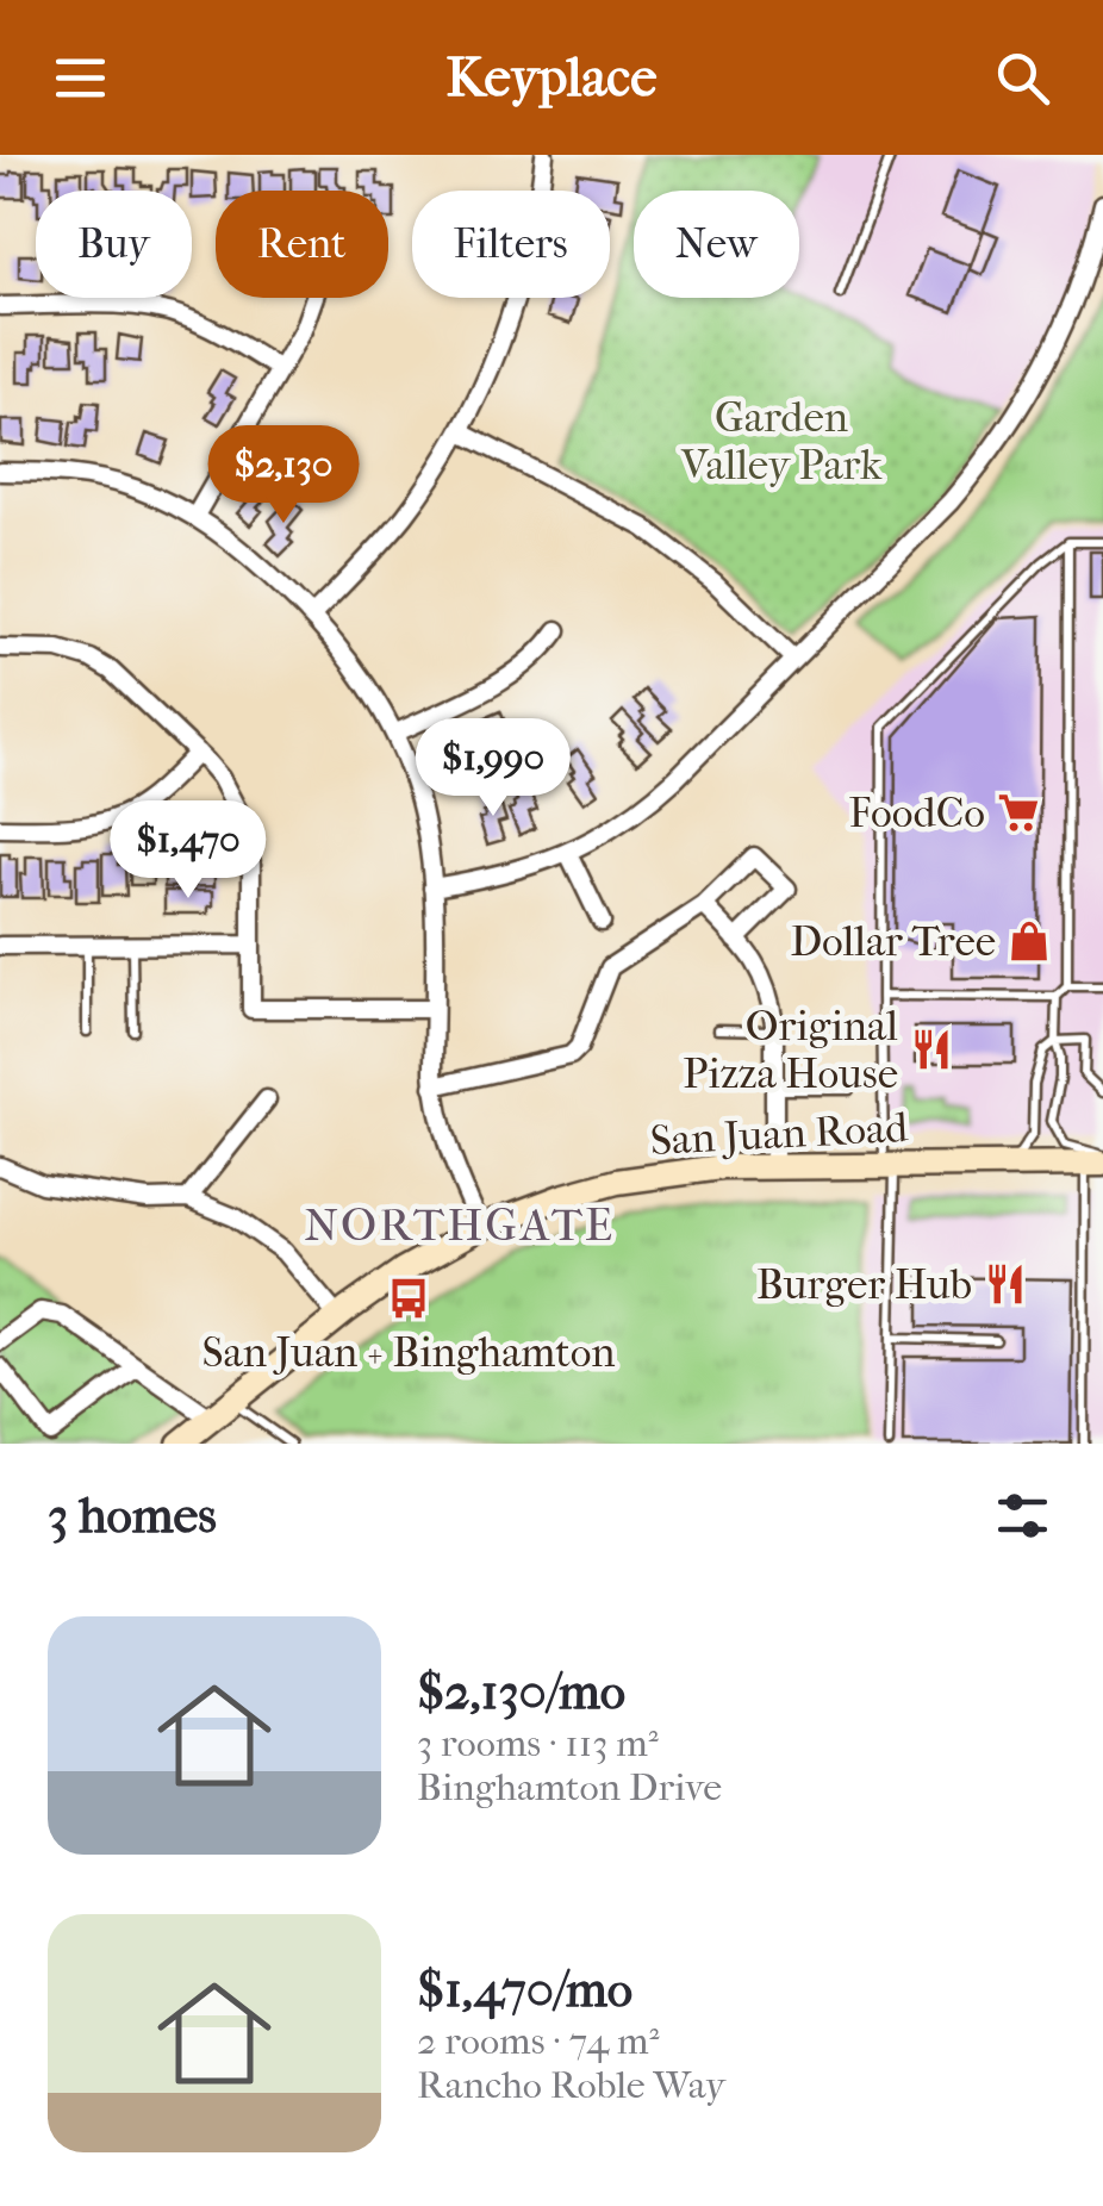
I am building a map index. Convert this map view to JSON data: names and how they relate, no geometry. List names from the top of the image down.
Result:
{
  "streets": {
    "main road": ["San Juan Road"]
  },
  "districts": ["NORTHGATE"],
  "parks": ["Garden Valley Park"],
  "places": {
    "supermarket": ["FoodCo"],
    "shop": ["Dollar Tree"],
    "restaurant": ["Original Pizza House", "Burger Hub"],
    "bus stop": ["San Juan + Binghamton"]
  },
  "page": {
    "header": "Keyplace",
    "chip": [
      "Buy",
      "Rent",
      "Filters",
      "New"
    ],
    "price": ["$2,130", "$1,990", "$1,470"],
    "heading": "3 homes",
    "list": [
      {
        "name": "$2,130/mo",
        "note": "3 rooms · 113 m² · Binghamton Drive"
      },
      {
        "name": "$1,470/mo",
        "note": "2 rooms · 74 m² · Rancho Roble Way"
      }
    ]
  }
}
